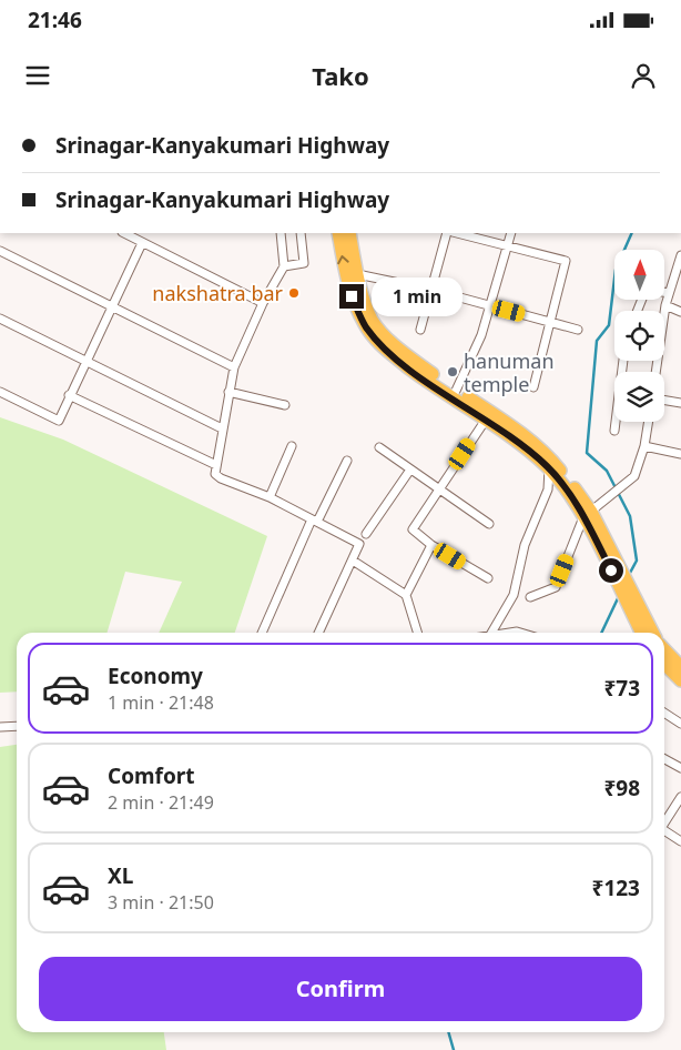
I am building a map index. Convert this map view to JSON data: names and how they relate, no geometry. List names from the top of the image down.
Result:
{
  "places": ["nakshatra bar", "hanuman temple"],
  "north": "top",
  "page": {
    "status": "21:46",
    "header": "Tako",
    "banner": ["Srinagar-Kanyakumari Highway", "Srinagar-Kanyakumari Highway"],
    "bubble": "1 min",
    "list": [
      {
        "name": "Economy",
        "note": "1 min · 21:48",
        "value": "₹73"
      },
      {
        "name": "Comfort",
        "note": "2 min · 21:49",
        "value": "₹98"
      },
      {
        "name": "XL",
        "note": "3 min · 21:50",
        "value": "₹123"
      }
    ],
    "buttons": "Confirm"
  }
}
